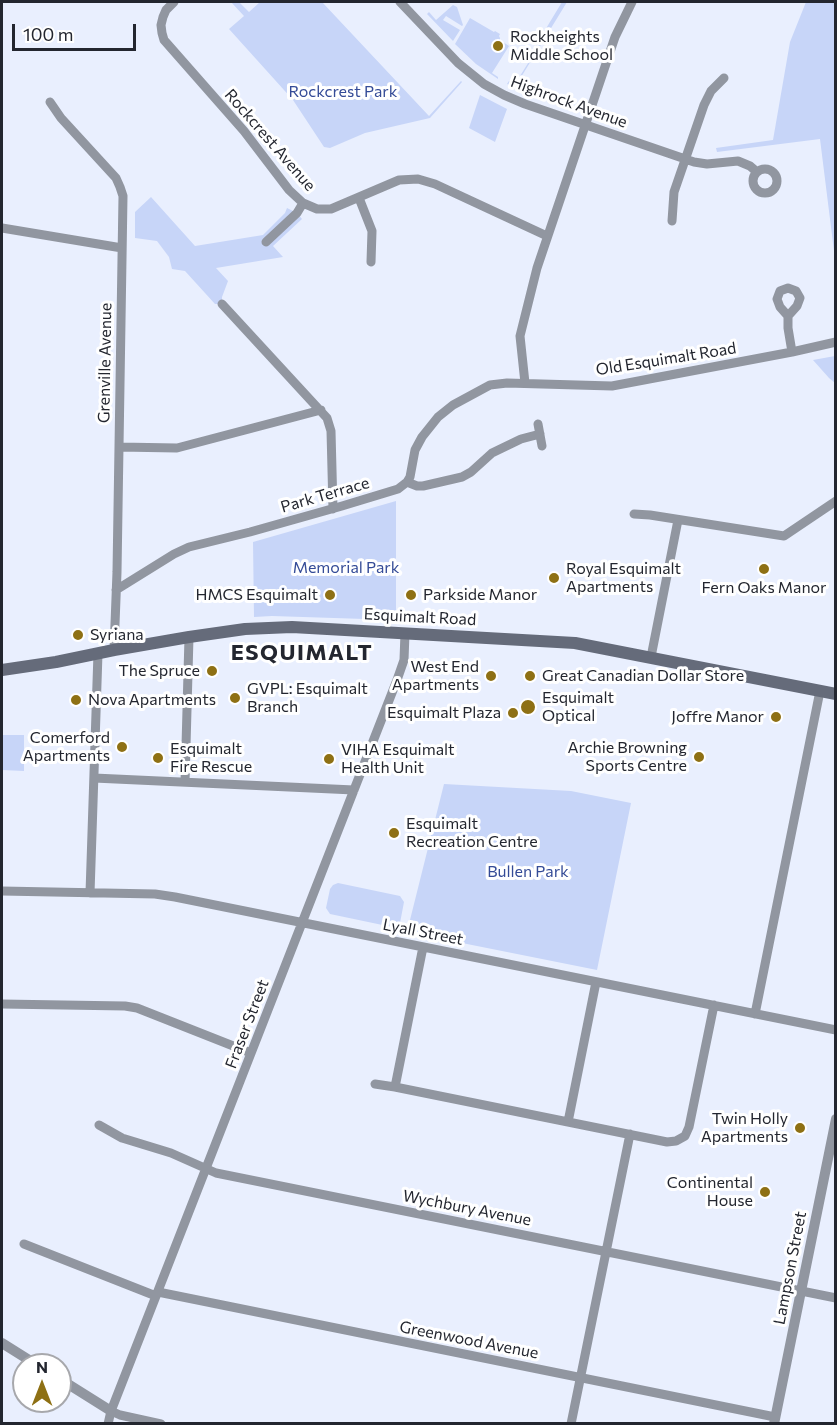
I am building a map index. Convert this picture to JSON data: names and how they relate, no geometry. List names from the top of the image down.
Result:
{
  "streets": {
    "main road": ["Esquimalt Road"],
    "street": [
      "Highrock Avenue",
      "Rockcrest Avenue",
      "Old Esquimalt Road",
      "Grenville Avenue",
      "Park Terrace",
      "Lyall Street",
      "Fraser Street",
      "Wychbury Avenue",
      "Lampson Street",
      "Greenwood Avenue"
    ]
  },
  "crossings": [
    ["Old Esquimalt Road", "Park Terrace"],
    ["Grenville Avenue", "Park Terrace"],
    ["Grenville Avenue", "Esquimalt Road"],
    ["Esquimalt Road", "Fraser Street"],
    ["Lyall Street", "Fraser Street"],
    ["Fraser Street", "Wychbury Avenue"],
    ["Fraser Street", "Greenwood Avenue"],
    ["Wychbury Avenue", "Lampson Street"],
    ["Lampson Street", "Greenwood Avenue"]
  ],
  "districts": ["ESQUIMALT"],
  "parks": ["Rockcrest Park", "Memorial Park", "Bullen Park"],
  "places": [
    "Rockheights Middle School",
    "Fern Oaks Manor",
    "Royal Esquimalt Apartments",
    "HMCS Esquimalt",
    "Parkside Manor",
    "Syriana",
    "The Spruce",
    "West End Apartments",
    "Great Canadian Dollar Store",
    "GVPL: Esquimalt Branch",
    "Nova Apartments",
    "Esquimalt Optical",
    "Esquimalt Plaza",
    "Joffre Manor",
    "Comerford Apartments",
    "Archie Browning Sports Centre",
    "Esquimalt Fire Rescue",
    "VIHA Esquimalt Health Unit",
    "Esquimalt Recreation Centre",
    "Twin Holly Apartments",
    "Continental House"
  ],
  "scale_bar": "100 m",
  "north": "top"
}
